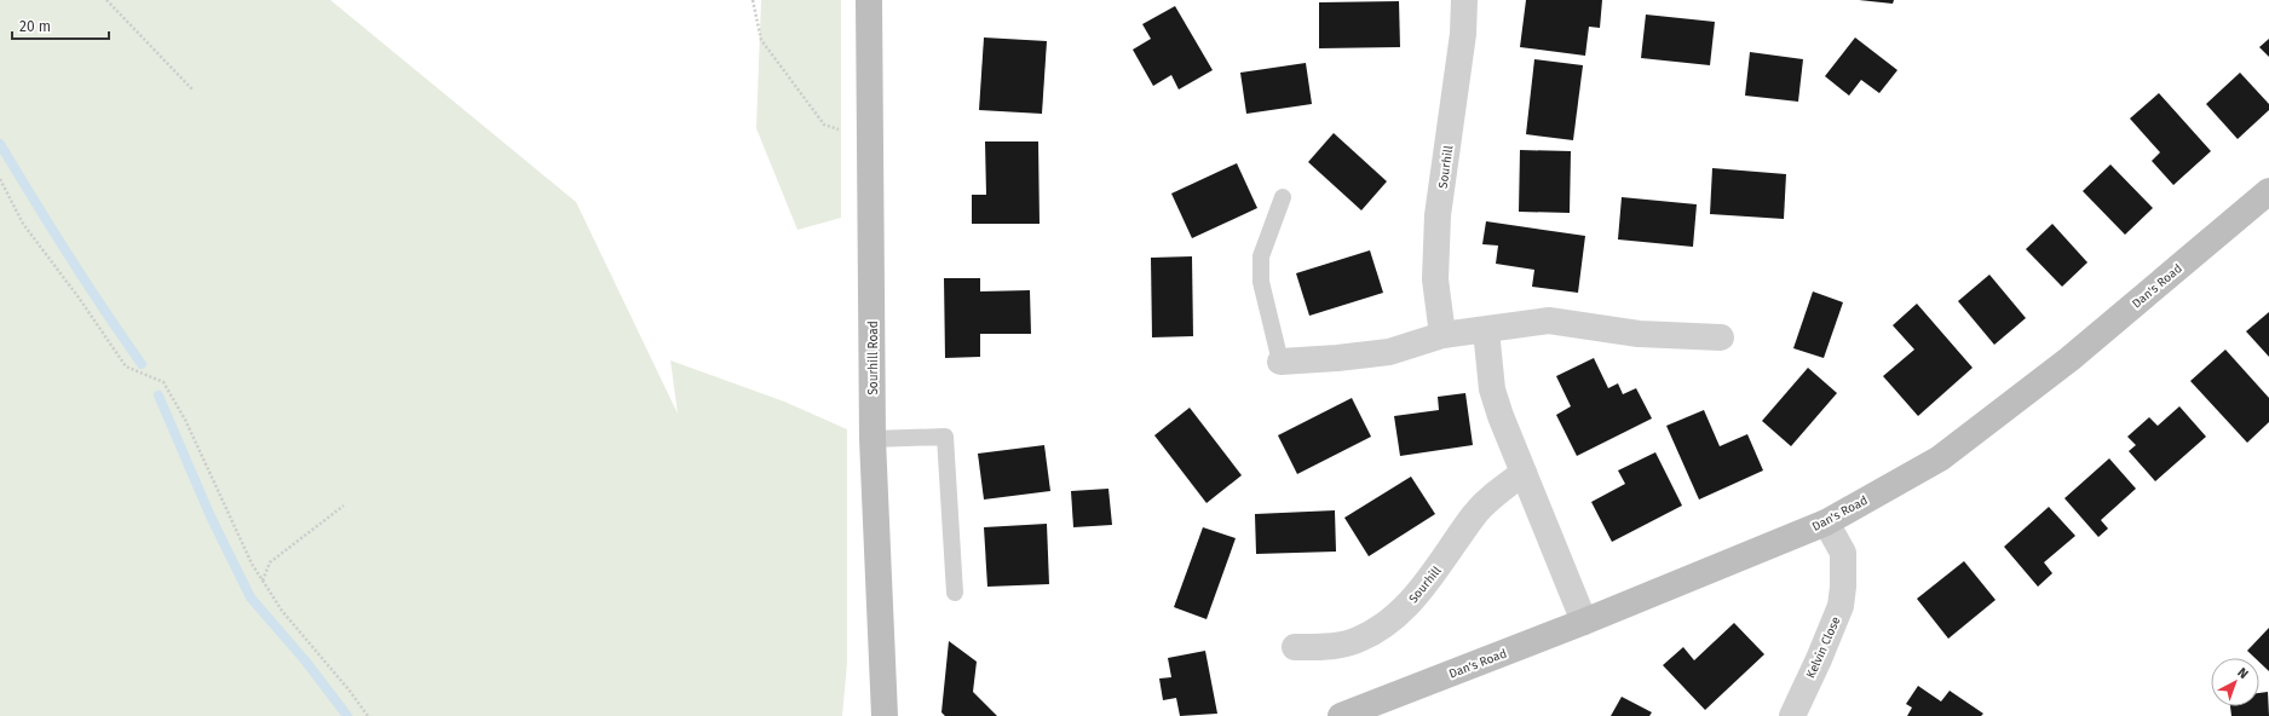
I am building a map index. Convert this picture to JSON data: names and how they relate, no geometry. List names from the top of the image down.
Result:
{
  "streets": {
    "street": [
      "Sourhill",
      "Dan's Road",
      "Sourhill Road",
      "Kelvin Close"
    ]
  },
  "crossings": [
    ["Dan's Road", "Kelvin Close"]
  ],
  "scale_bar": "20 m",
  "north": "top right"
}
